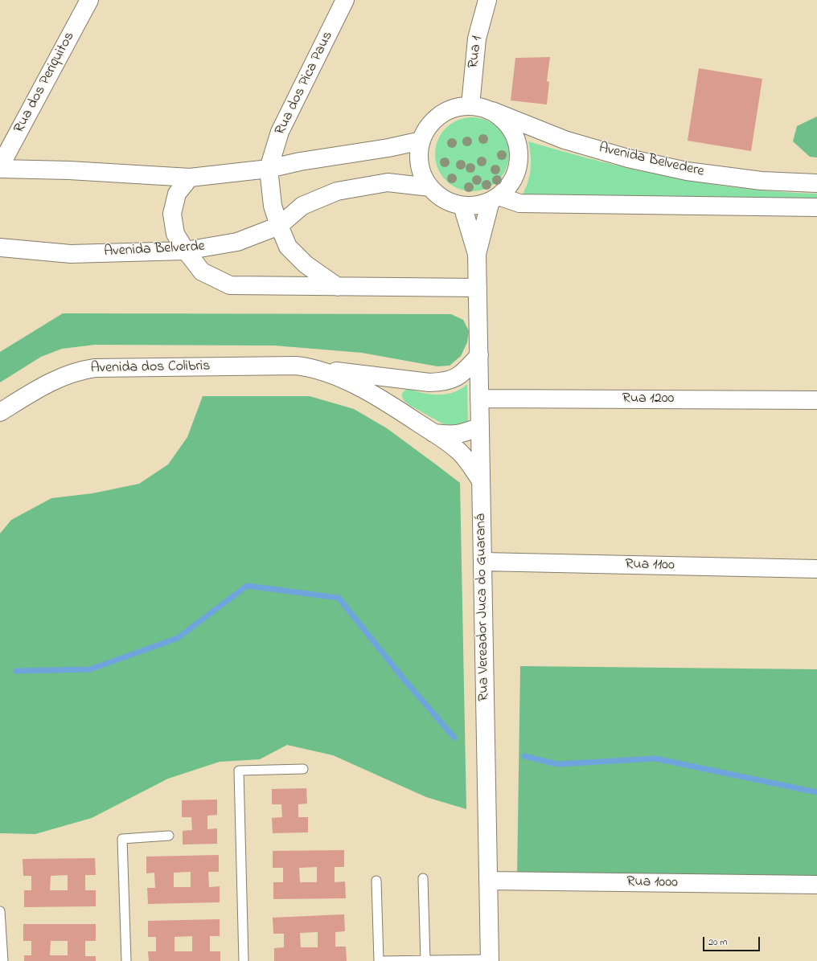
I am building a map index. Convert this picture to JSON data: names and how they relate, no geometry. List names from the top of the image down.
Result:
{
  "streets": {
    "street": [
      "Rua 1",
      "Rua dos Periquitos",
      "Rua dos Pica Paus",
      "Avenida Belvedere",
      "Avenida Belverde",
      "Avenida dos Colibris",
      "Rua 1200",
      "Rua 1100",
      "Rua Vereador Juca do Guaraná",
      "Rua 1000"
    ]
  },
  "crossings": [
    ["Rua 1", "Avenida Belvedere"],
    ["Rua 1", "Avenida Belverde"],
    ["Rua 1", "Rua Vereador Juca do Guaraná"],
    ["Avenida Belvedere", "Avenida Belverde"],
    ["Avenida Belvedere", "Rua Vereador Juca do Guaraná"],
    ["Avenida Belverde", "Rua Vereador Juca do Guaraná"],
    ["Avenida dos Colibris", "Rua Vereador Juca do Guaraná"],
    ["Rua 1200", "Rua Vereador Juca do Guaraná"],
    ["Rua 1100", "Rua Vereador Juca do Guaraná"],
    ["Rua Vereador Juca do Guaraná", "Rua 1000"]
  ],
  "scale_bar": "20 m"
}
